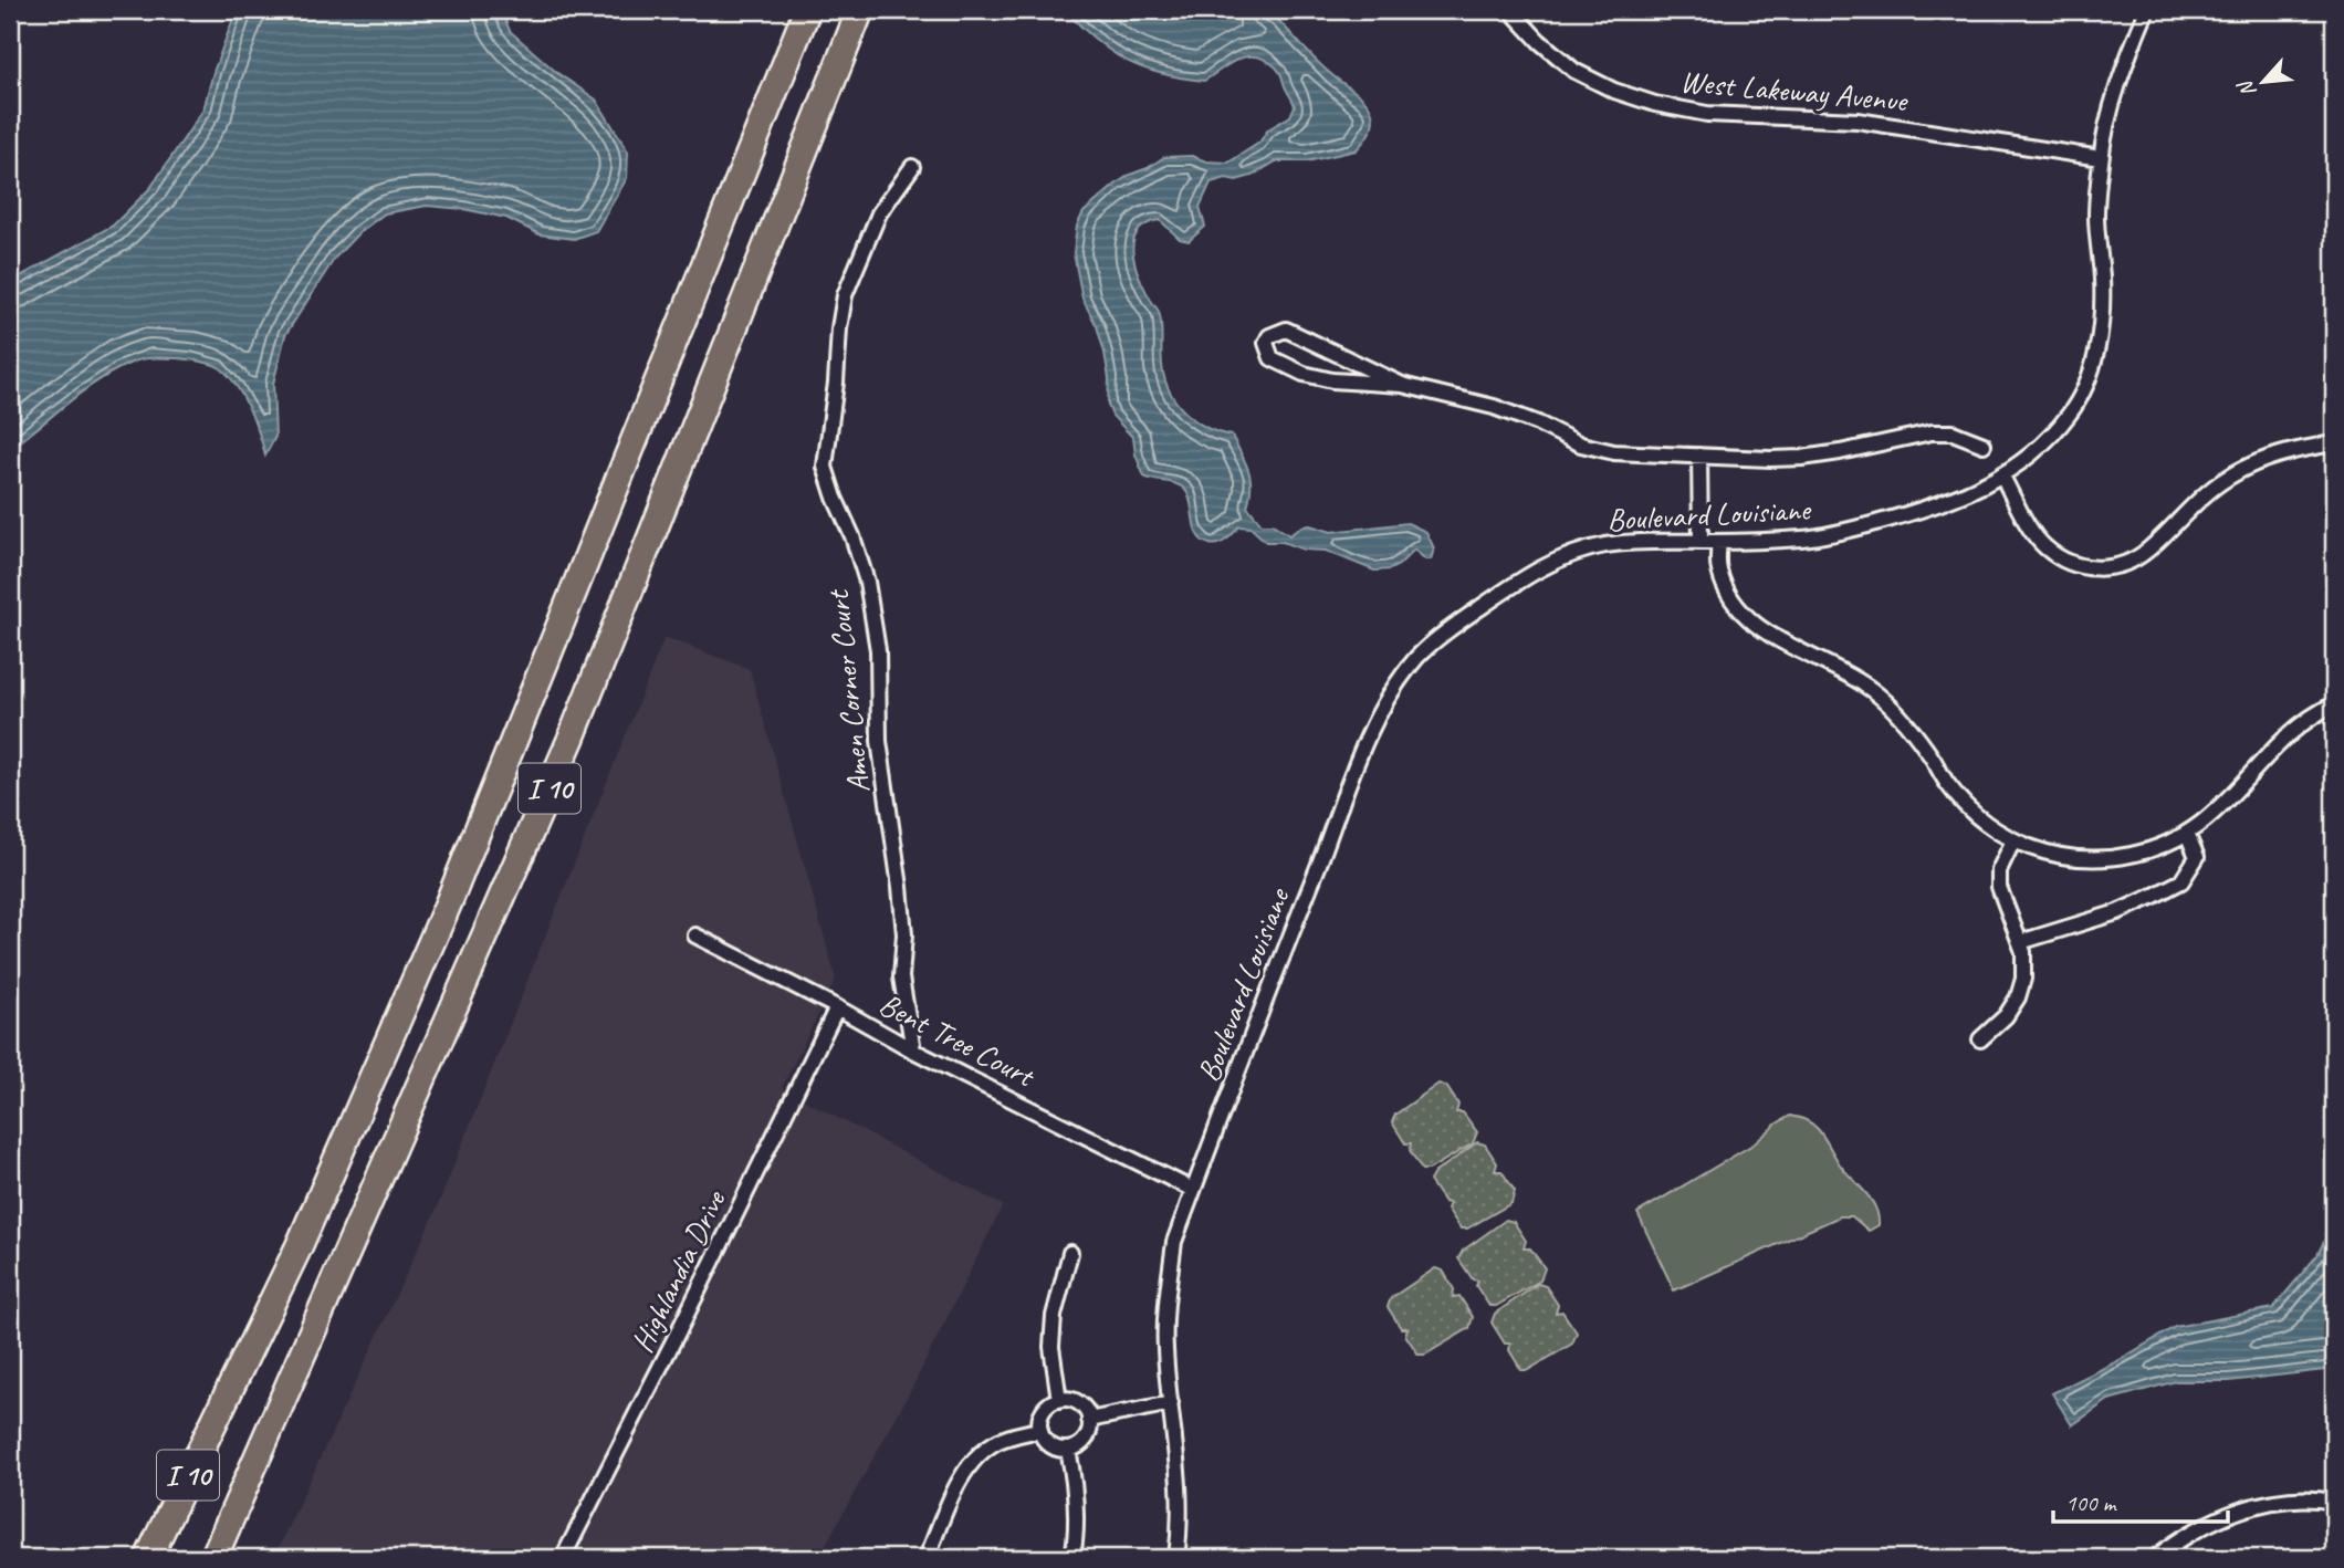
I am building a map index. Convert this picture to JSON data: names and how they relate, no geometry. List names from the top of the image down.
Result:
{
  "streets": {
    "highway": ["I 10"],
    "street": [
      "West Lakeway Avenue",
      "Boulevard Louisiane",
      "Amen Corner Court",
      "Bent Tree Court",
      "Highlandia Drive"
    ]
  },
  "crossings": [
    ["West Lakeway Avenue", "Boulevard Louisiane"],
    ["Boulevard Louisiane", "Bent Tree Court"],
    ["Amen Corner Court", "Bent Tree Court"],
    ["Bent Tree Court", "Highlandia Drive"]
  ],
  "scale_bar": "100 m",
  "north": "bottom left"
}
